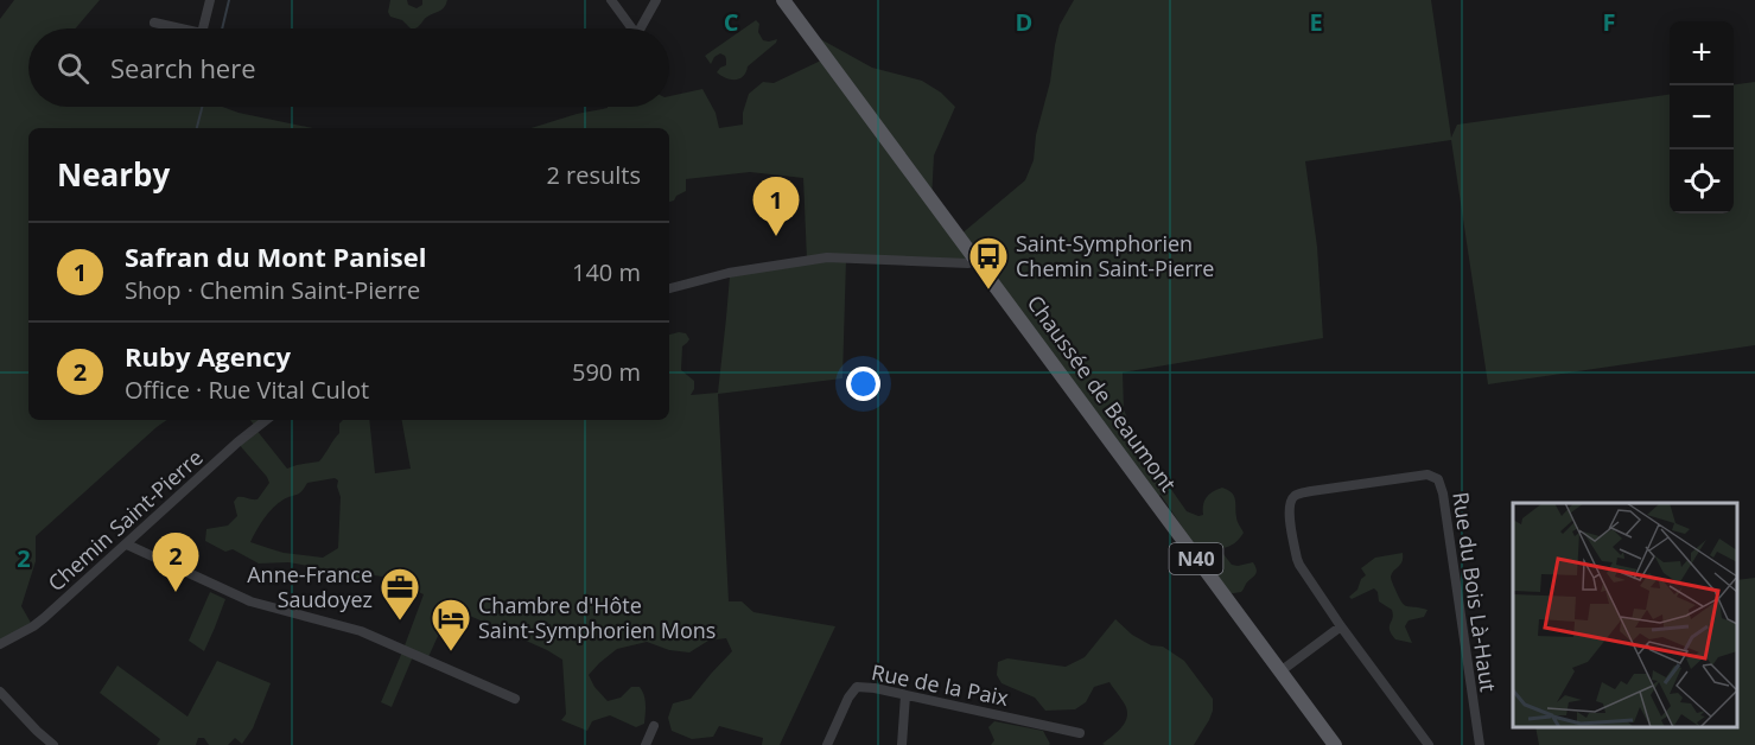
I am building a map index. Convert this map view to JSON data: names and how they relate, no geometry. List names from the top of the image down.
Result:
{
  "streets": {
    "main road": ["Chaussée de Beaumont", "N40"],
    "street": ["Chemin Saint-Pierre", "Rue du Bois Là-Haut", "Rue de la Paix"]
  },
  "places": {
    "bus stop": ["Saint-Symphorien Chemin Saint-Pierre"],
    "office": ["Anne-France Saudoyez"],
    "hotel": ["Chambre d'Hôte Saint-Symphorien Mons"]
  },
  "page": {
    "map_buttons": ["+", "−"],
    "search": "Search here",
    "heading": ["Nearby", "2 results"],
    "pins": ["1", "2"],
    "list": [
      {
        "mark": "1",
        "name": "Safran du Mont Panisel",
        "note": "Shop · Chemin Saint-Pierre",
        "value": "140 m"
      },
      {
        "mark": "2",
        "name": "Ruby Agency",
        "note": "Office · Rue Vital Culot",
        "value": "590 m"
      }
    ]
  },
  "grid": {
    "columns": [
      "C",
      "D",
      "E",
      "F"
    ],
    "rows": ["2"]
  }
}
